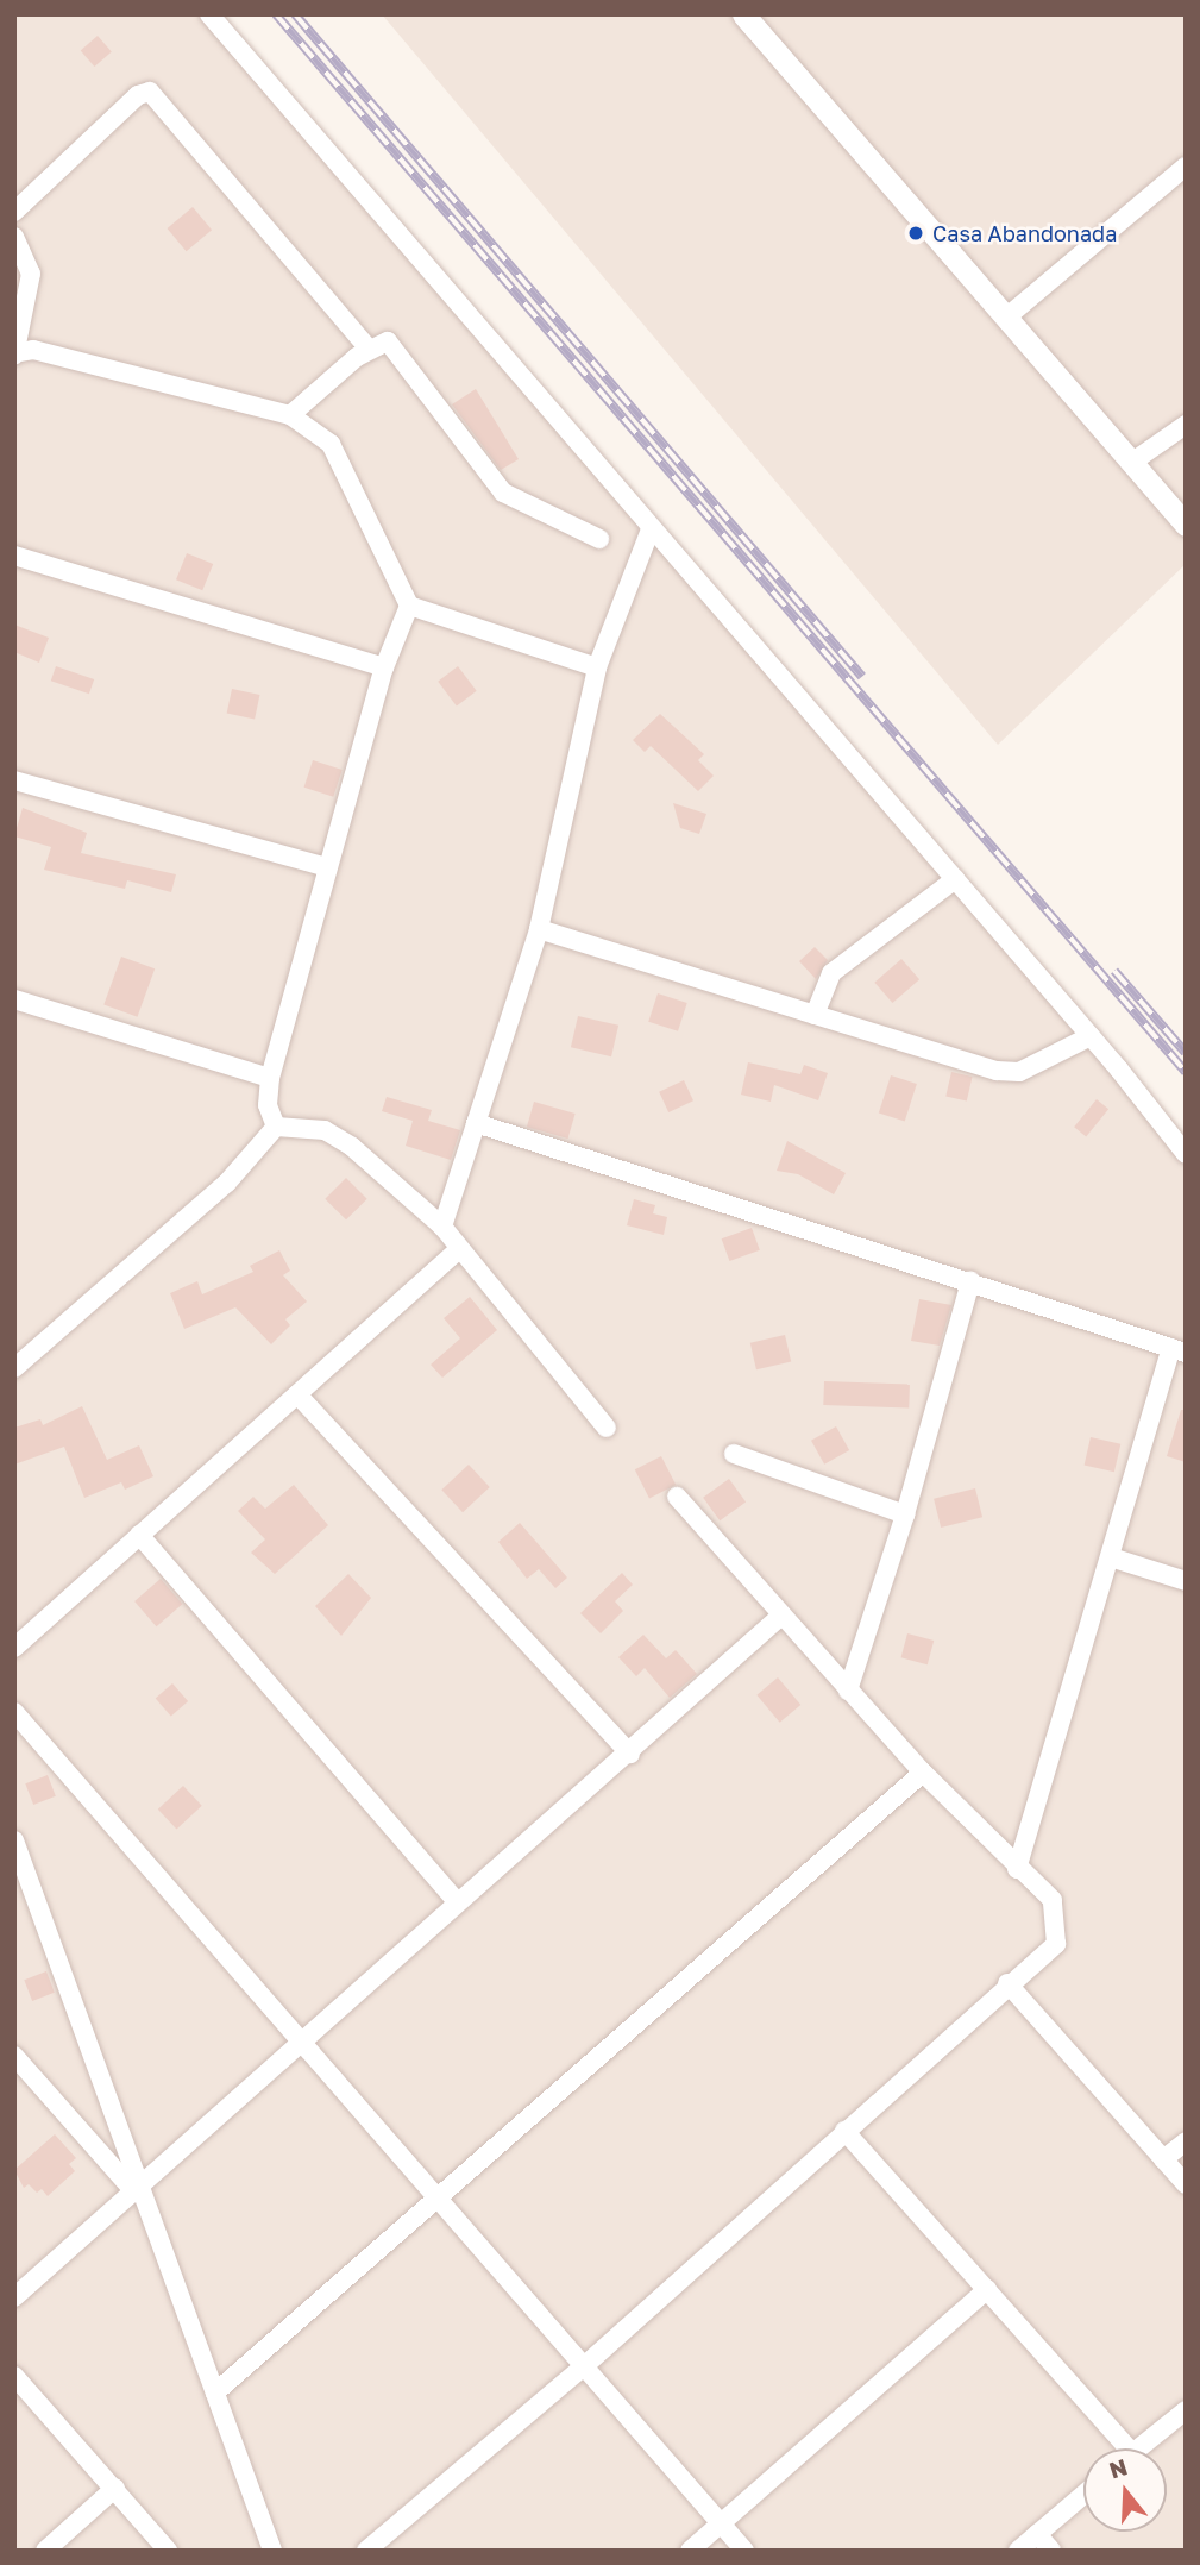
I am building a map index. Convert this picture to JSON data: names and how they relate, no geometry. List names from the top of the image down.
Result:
{
  "places": ["Casa Abandonada"],
  "north": "top"
}
